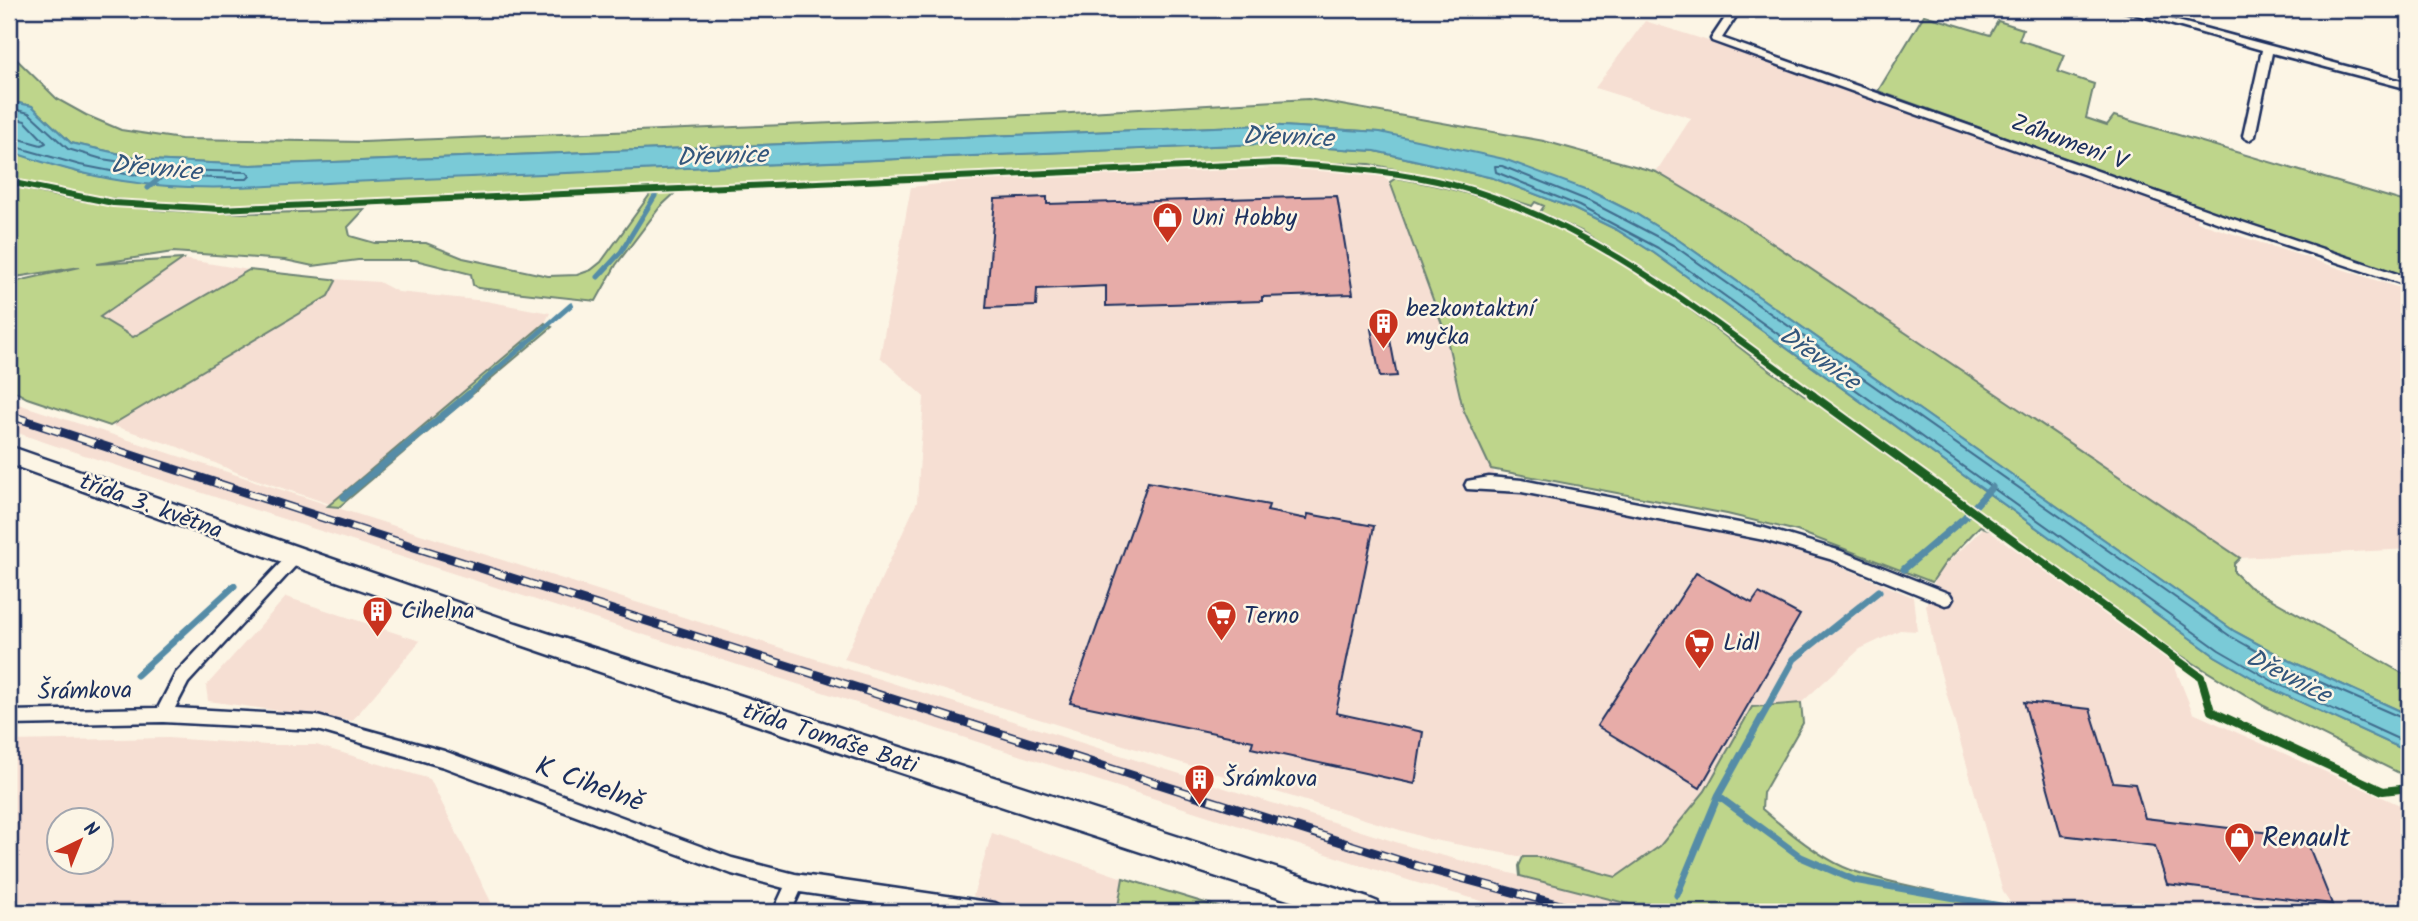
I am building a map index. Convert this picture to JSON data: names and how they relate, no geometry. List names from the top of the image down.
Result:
{
  "streets": {
    "main road": ["třída 3. května", "třída Tomáše Bati"],
    "street": ["Záhumení V", "Šrámkova", "K Cihelně"]
  },
  "crossings": [
    ["třída 3. května", "třída Tomáše Bati"],
    ["Šrámkova", "K Cihelně"]
  ],
  "water": ["Dřevnice"],
  "places": {
    "shop": ["Uni Hobby", "Renault"],
    "building": ["bezkontaktní myčka", "Cihelna", "Šrámkova"],
    "supermarket": ["Terno", "Lidl"]
  },
  "north": "top right"
}
